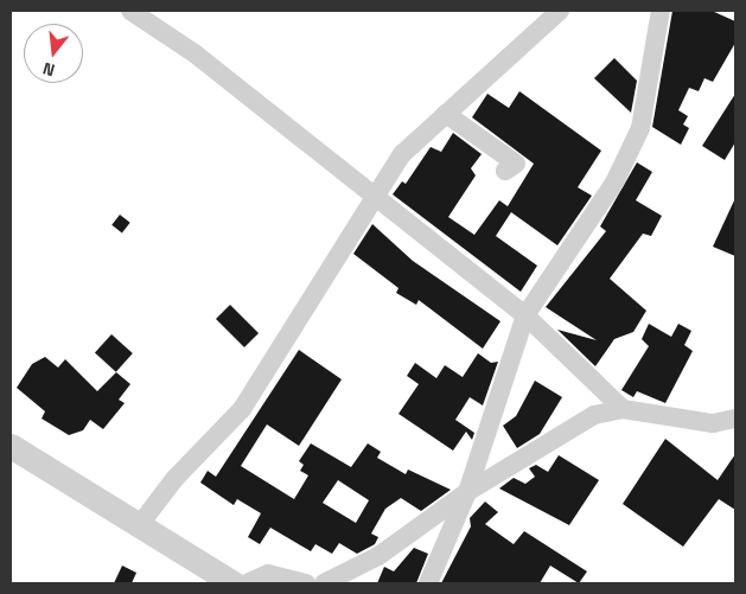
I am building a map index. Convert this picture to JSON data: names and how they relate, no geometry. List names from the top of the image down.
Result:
{
  "north": "bottom"
}
